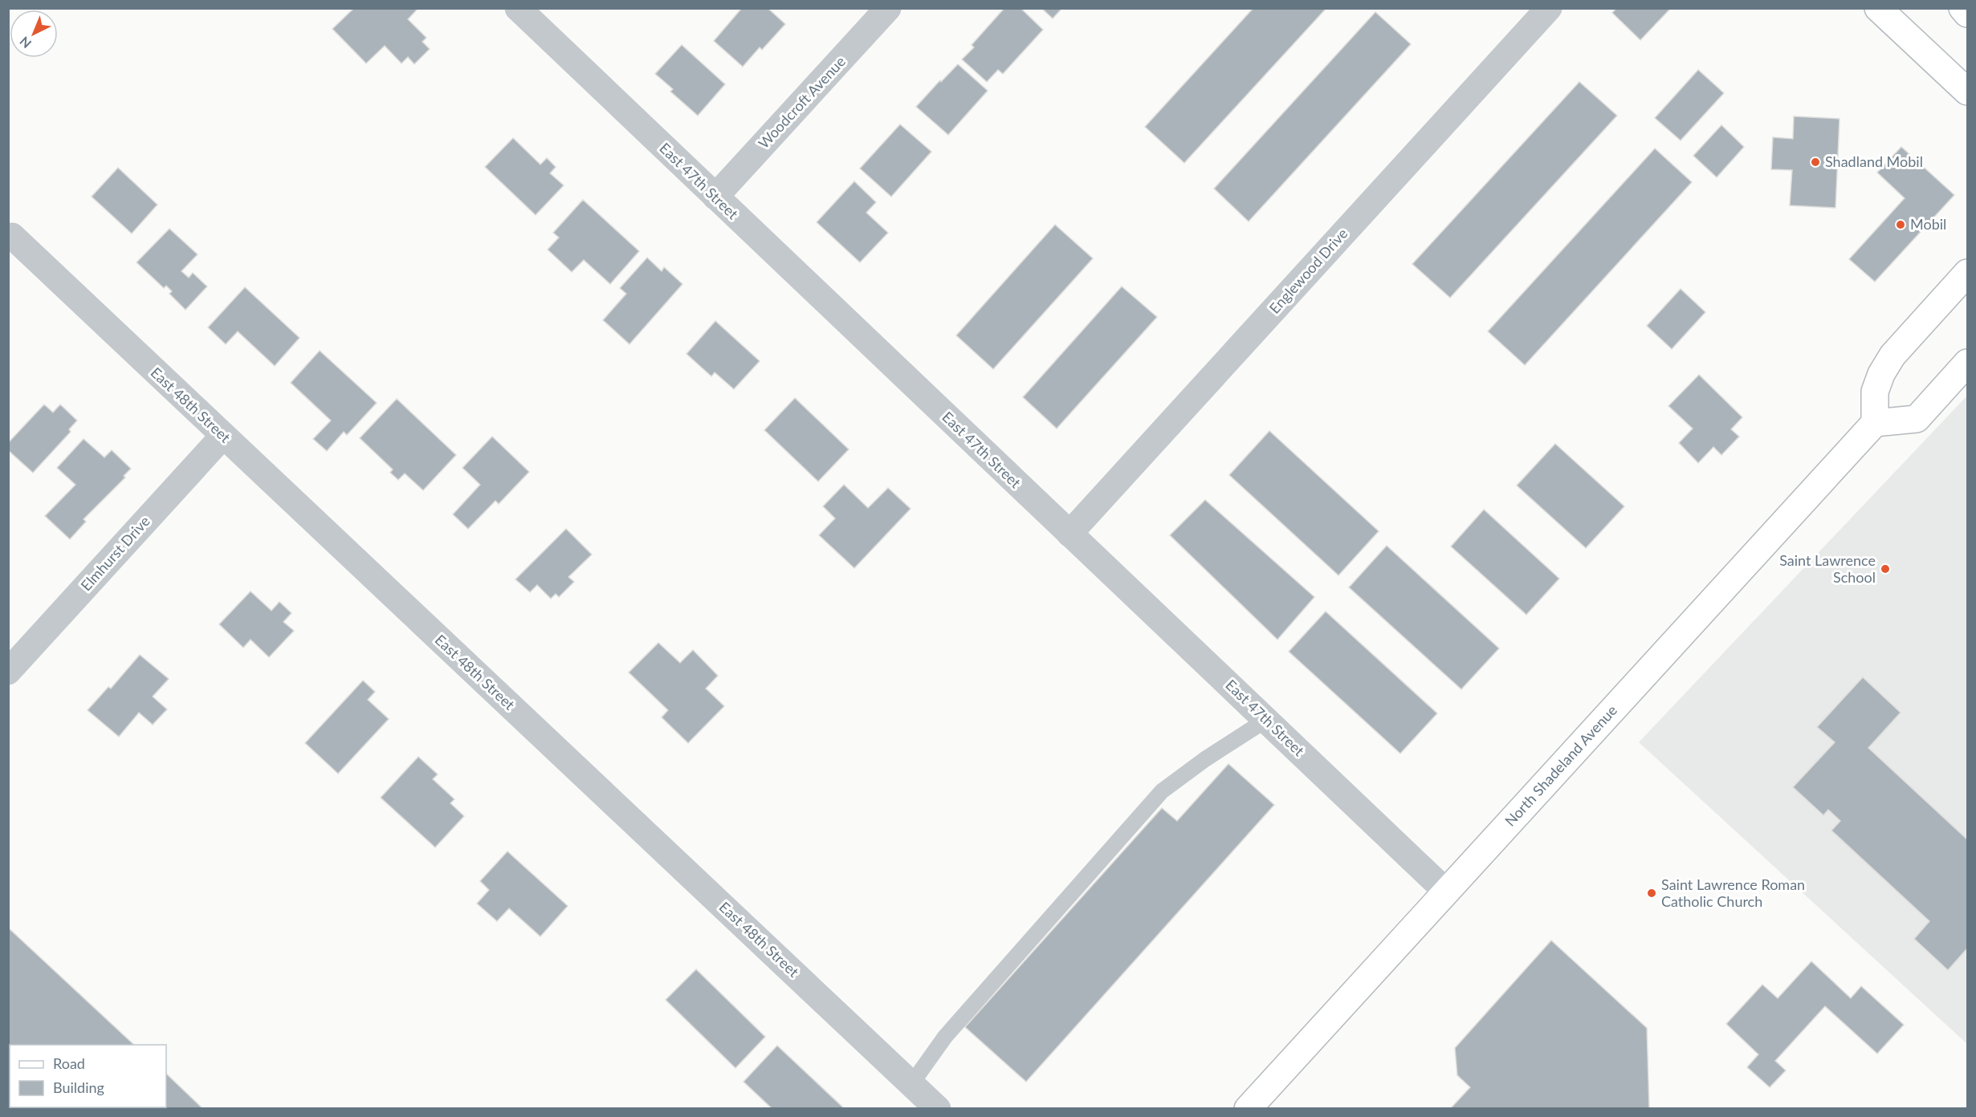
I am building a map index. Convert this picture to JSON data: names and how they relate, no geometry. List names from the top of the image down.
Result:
{
  "streets": {
    "main road": ["North Shadeland Avenue"],
    "street": [
      "Woodcroft Avenue",
      "East 47th Street",
      "Englewood Drive",
      "East 48th Street",
      "Elmhurst Drive"
    ]
  },
  "crossings": [
    ["Woodcroft Avenue", "East 47th Street"],
    ["East 47th Street", "Englewood Drive"],
    ["East 47th Street", "North Shadeland Avenue"],
    ["East 48th Street", "Elmhurst Drive"]
  ],
  "places": [
    "Shadland Mobil",
    "Mobil",
    "Saint Lawrence School",
    "Saint Lawrence Roman Catholic Church"
  ],
  "legend": ["Road", "Building"],
  "north": "bottom left"
}
